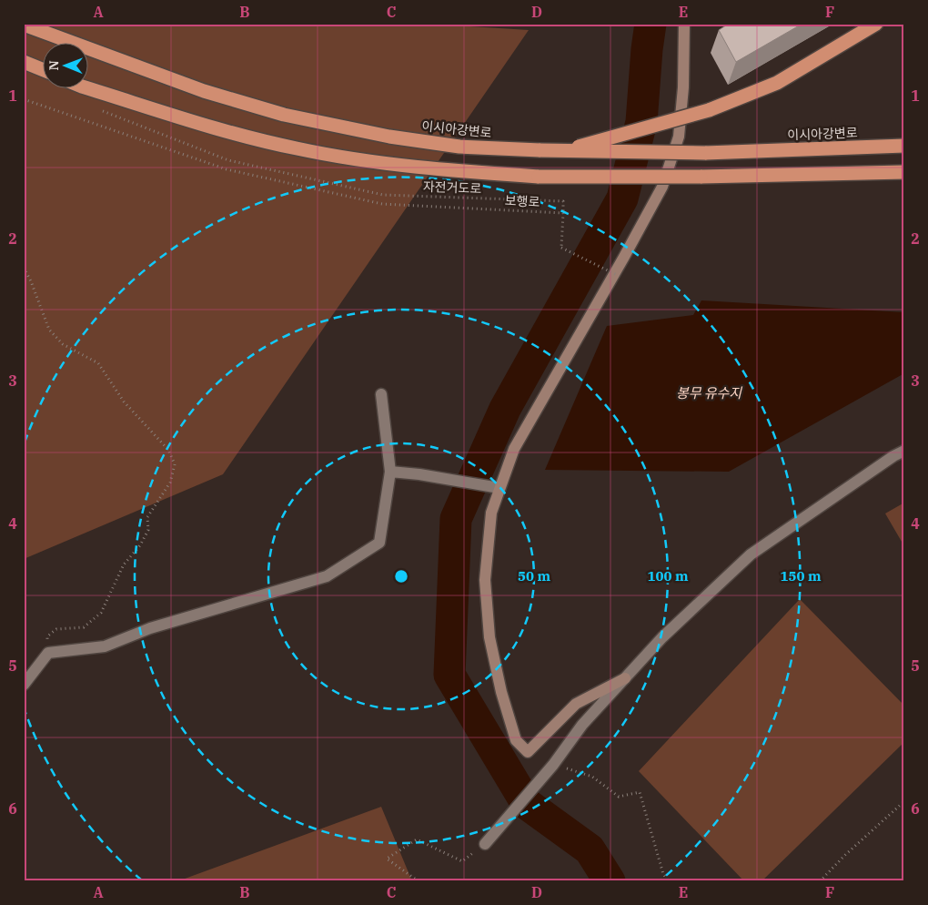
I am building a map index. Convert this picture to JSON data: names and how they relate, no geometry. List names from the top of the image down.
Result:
{
  "streets": {
    "highway": ["이시아강변로"],
    "path": ["자전거도로", "보행로"]
  },
  "crossings": [
    ["자전거도로", "보행로"]
  ],
  "water": ["봉무 유수지"],
  "north": "left",
  "grid": {
    "columns": [
      "A",
      "B",
      "C",
      "D",
      "E",
      "F"
    ],
    "rows": [
      "1",
      "2",
      "3",
      "4",
      "5",
      "6"
    ]
  },
  "rings": ["50 m", "100 m", "150 m"]
}
